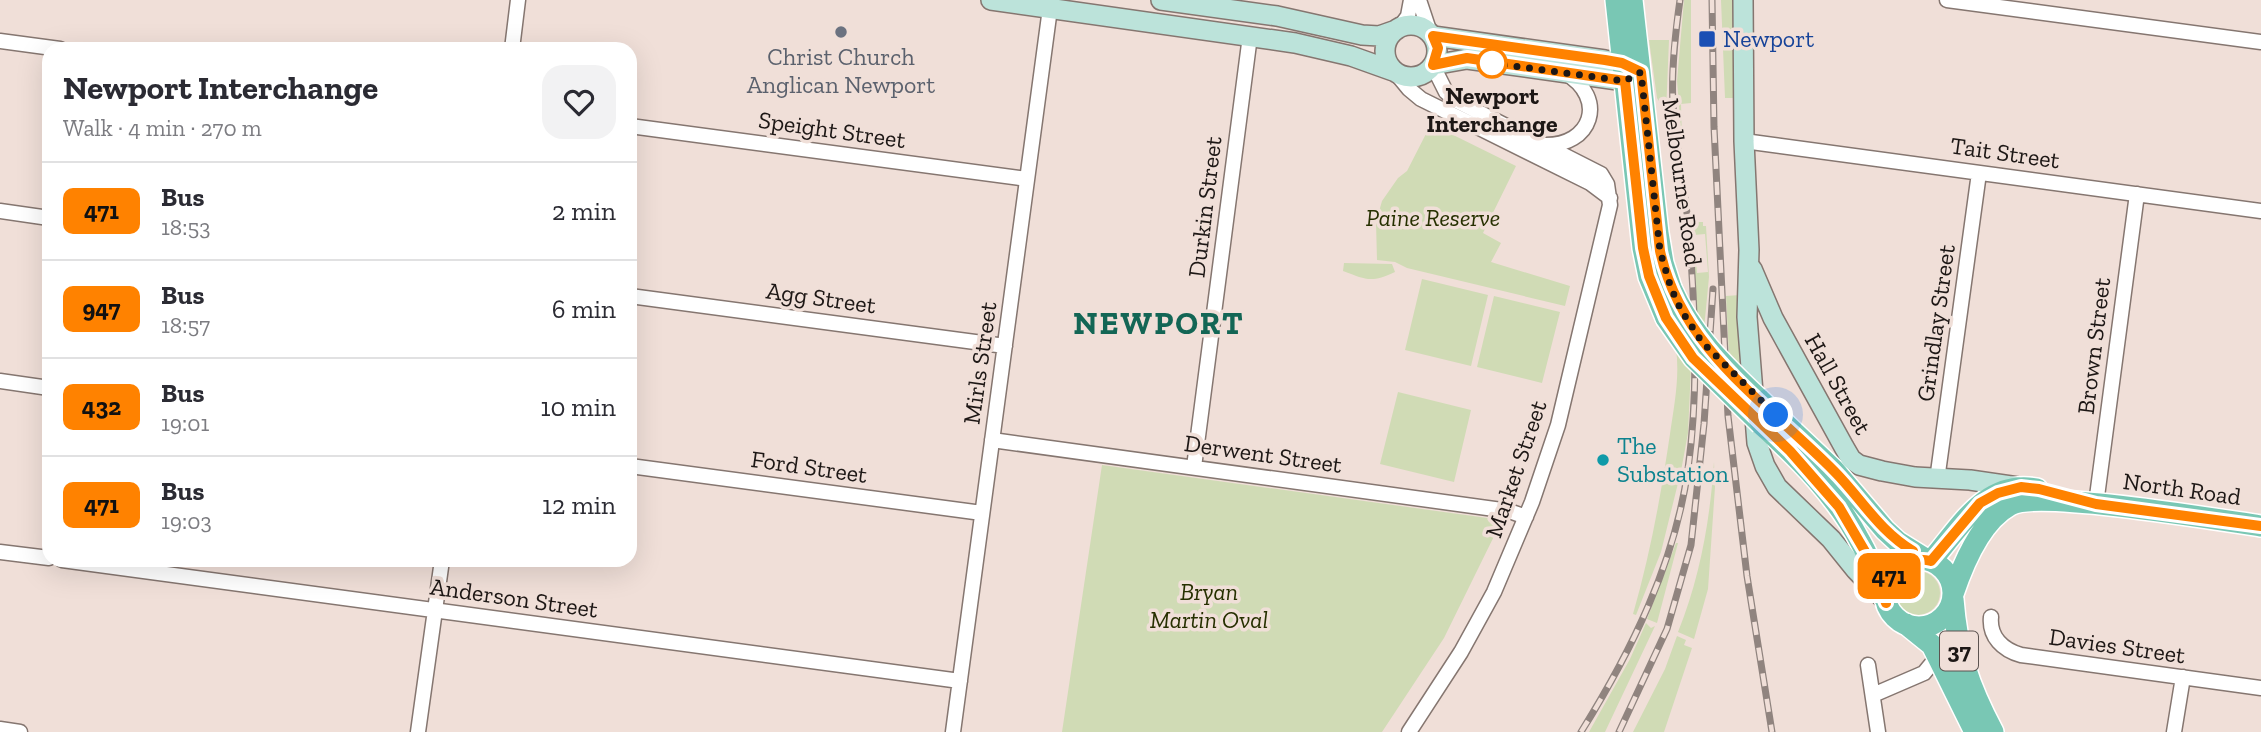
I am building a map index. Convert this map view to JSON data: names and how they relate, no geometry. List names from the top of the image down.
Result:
{
  "streets": {
    "main road": ["Melbourne Road", "North Road", "37"],
    "street": [
      "Speight Street",
      "Tait Street",
      "Durkin Street",
      "Agg Street",
      "Grindlay Street",
      "Brown Street",
      "Mirls Street",
      "Hall Street",
      "Derwent Street",
      "Ford Street",
      "Market Street",
      "Anderson Street",
      "Davies Street"
    ]
  },
  "crossings": [
    ["Speight Street", "Mirls Street"],
    ["Tait Street", "Grindlay Street"],
    ["Tait Street", "Brown Street"],
    ["Tait Street", "Hall Street"],
    ["Melbourne Road", "Hall Street"],
    ["Melbourne Road", "North Road"],
    ["Melbourne Road", "37"],
    ["Durkin Street", "Derwent Street"],
    ["Agg Street", "Mirls Street"],
    ["Grindlay Street", "Hall Street"],
    ["Brown Street", "North Road"],
    ["Mirls Street", "Derwent Street"],
    ["Mirls Street", "Ford Street"],
    ["Mirls Street", "Anderson Street"],
    ["Hall Street", "North Road"],
    ["Hall Street", "37"],
    ["Derwent Street", "Market Street"],
    ["North Road", "37"]
  ],
  "districts": ["NEWPORT"],
  "parks": ["Paine Reserve", "Bryan Martin Oval"],
  "places": {
    "other": ["Christ Church Anglican Newport", "Newport Interchange", "The Substation"],
    "transit": ["Newport"]
  },
  "lines": ["bus line 471"],
  "page": {
    "on_map": "471",
    "heading": ["Newport Interchange", "Walk · 4 min · 270 m"],
    "list": [
      {
        "mark": "471",
        "name": "Bus",
        "note": "18:53",
        "value": "2 min"
      },
      {
        "mark": "947",
        "name": "Bus",
        "note": "18:57",
        "value": "6 min"
      },
      {
        "mark": "432",
        "name": "Bus",
        "note": "19:01",
        "value": "10 min"
      },
      {
        "mark": "471",
        "name": "Bus",
        "note": "19:03",
        "value": "12 min"
      }
    ]
  }
}
